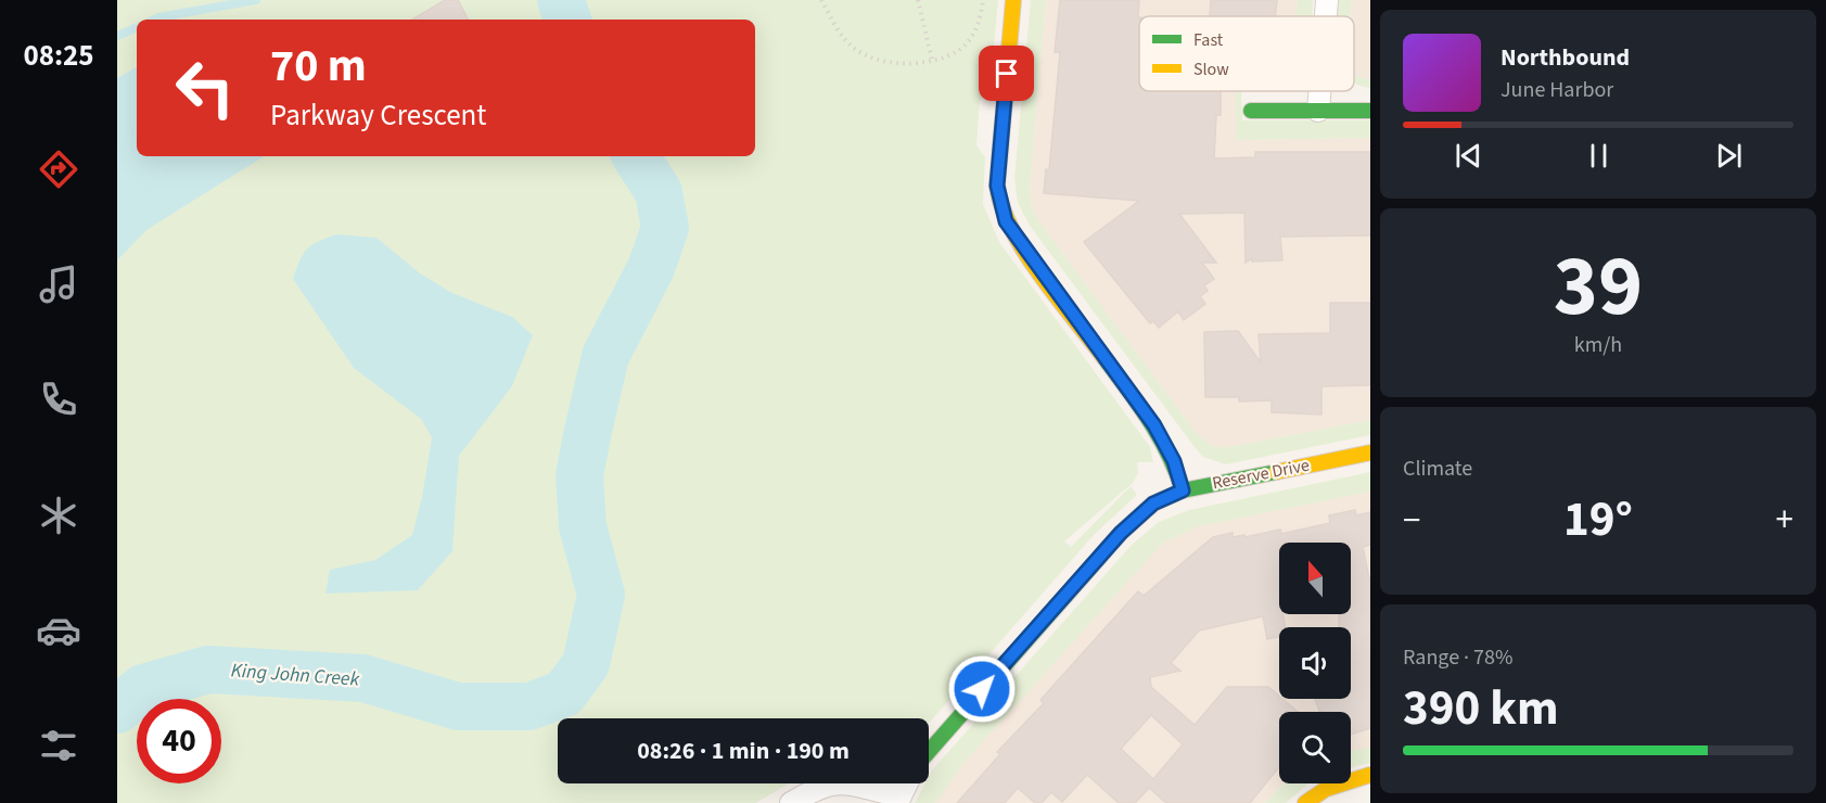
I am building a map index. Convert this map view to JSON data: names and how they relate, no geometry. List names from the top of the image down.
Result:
{
  "streets": {
    "street": ["Reserve Drive"]
  },
  "water": ["King John Creek"],
  "legend": ["Fast", "Slow"],
  "north": "top",
  "page": {
    "tabs": "08:25",
    "turn": ["70 m", "Parkway Crescent"],
    "song": ["Northbound", "June Harbor"],
    "tile": [
      ["39", "km/h"],
      "Climate",
      ["Range · 78%", "390 km"]
    ],
    "heat": ["−", "19°", "+"],
    "limit": "40",
    "trip": "08:26 · 1 min · 190 m"
  }
}
